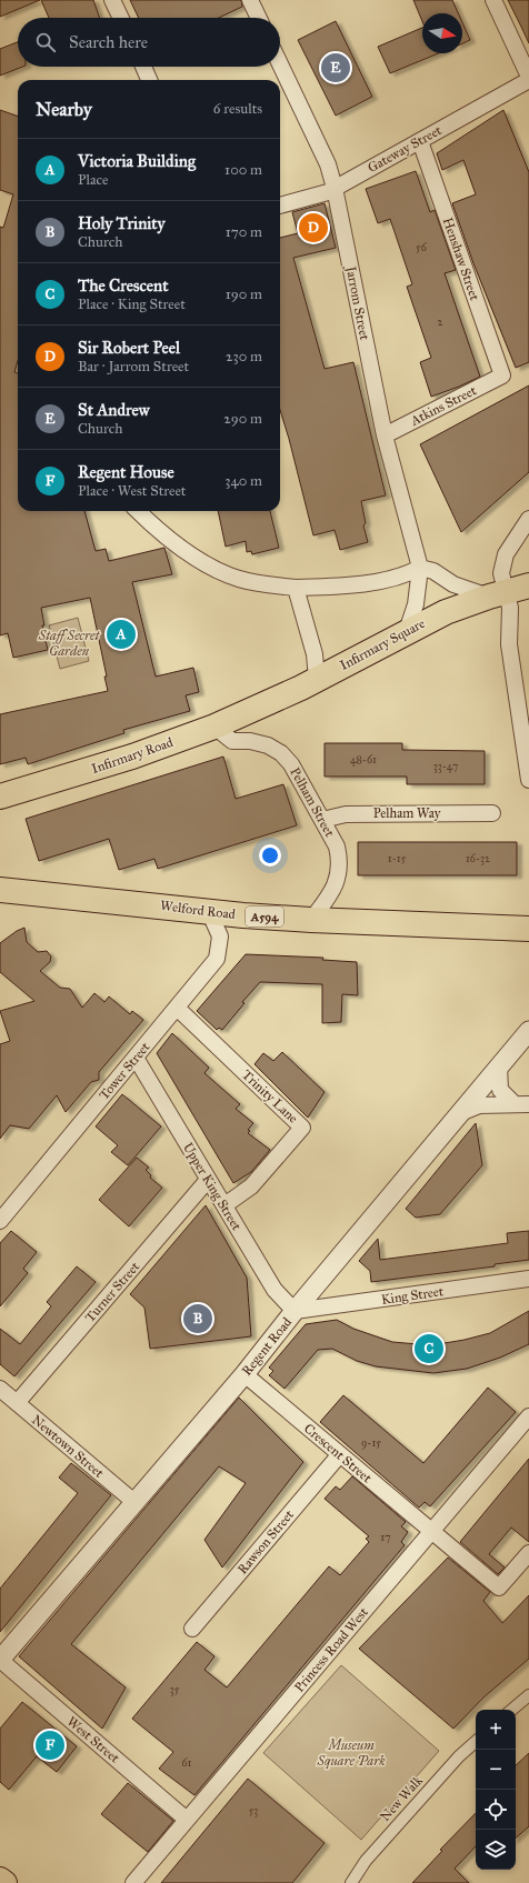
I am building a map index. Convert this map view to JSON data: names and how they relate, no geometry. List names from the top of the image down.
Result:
{
  "streets": {
    "main road": [
      "Infirmary Square",
      "Infirmary Road",
      "Welford Road",
      "A594"
    ],
    "street": [
      "Gateway Street",
      "Henshaw Street",
      "Jarrom Street",
      "Atkins Street",
      "Pelham Street",
      "Pelham Way",
      "Tower Street",
      "Trinity Lane",
      "Upper King Street",
      "Turner Street",
      "King Street",
      "Regent Road",
      "Newtown Street",
      "Crescent Street",
      "Rawson Street",
      "Princess Road West",
      "West Street",
      "New Walk"
    ]
  },
  "crossings": [
    ["Gateway Street", "Henshaw Street"],
    ["Gateway Street", "Jarrom Street"],
    ["Henshaw Street", "Atkins Street"],
    ["Jarrom Street", "Atkins Street"],
    ["Jarrom Street", "Infirmary Square"],
    ["Infirmary Square", "Infirmary Road"],
    ["Infirmary Road", "Pelham Street"],
    ["Pelham Street", "Pelham Way"],
    ["Pelham Street", "Welford Road"],
    ["Welford Road", "Tower Street"],
    ["Tower Street", "Trinity Lane"],
    ["Tower Street", "Upper King Street"],
    ["Trinity Lane", "Upper King Street"],
    ["Upper King Street", "Turner Street"],
    ["Upper King Street", "King Street"],
    ["Upper King Street", "Regent Road"],
    ["Turner Street", "Newtown Street"],
    ["King Street", "Regent Road"],
    ["Regent Road", "Newtown Street"],
    ["Regent Road", "Crescent Street"],
    ["Regent Road", "West Street"],
    ["Crescent Street", "Rawson Street"],
    ["Crescent Street", "Princess Road West"],
    ["Princess Road West", "West Street"]
  ],
  "parks": ["Staff Secret Garden", "Museum Square Park"],
  "house_numbers": [
    "56",
    "2",
    "48-61",
    "33-47",
    "1-15",
    "16-32",
    "9-15",
    "17",
    "35",
    "61",
    "53"
  ],
  "north": "right",
  "page": {
    "search": "Search here",
    "pins": [
      "E",
      "D",
      "A",
      "B",
      "C",
      "F"
    ],
    "heading": ["Nearby", "6 results"],
    "list": [
      {
        "mark": "A",
        "name": "Victoria Building",
        "note": "Place",
        "value": "100 m"
      },
      {
        "mark": "B",
        "name": "Holy Trinity",
        "note": "Church",
        "value": "170 m"
      },
      {
        "mark": "C",
        "name": "The Crescent",
        "note": "Place · King Street",
        "value": "190 m"
      },
      {
        "mark": "D",
        "name": "Sir Robert Peel",
        "note": "Bar · Jarrom Street",
        "value": "230 m"
      },
      {
        "mark": "E",
        "name": "St Andrew",
        "note": "Church",
        "value": "290 m"
      },
      {
        "mark": "F",
        "name": "Regent House",
        "note": "Place · West Street",
        "value": "340 m"
      }
    ],
    "map_buttons": ["+", "−"]
  }
}
